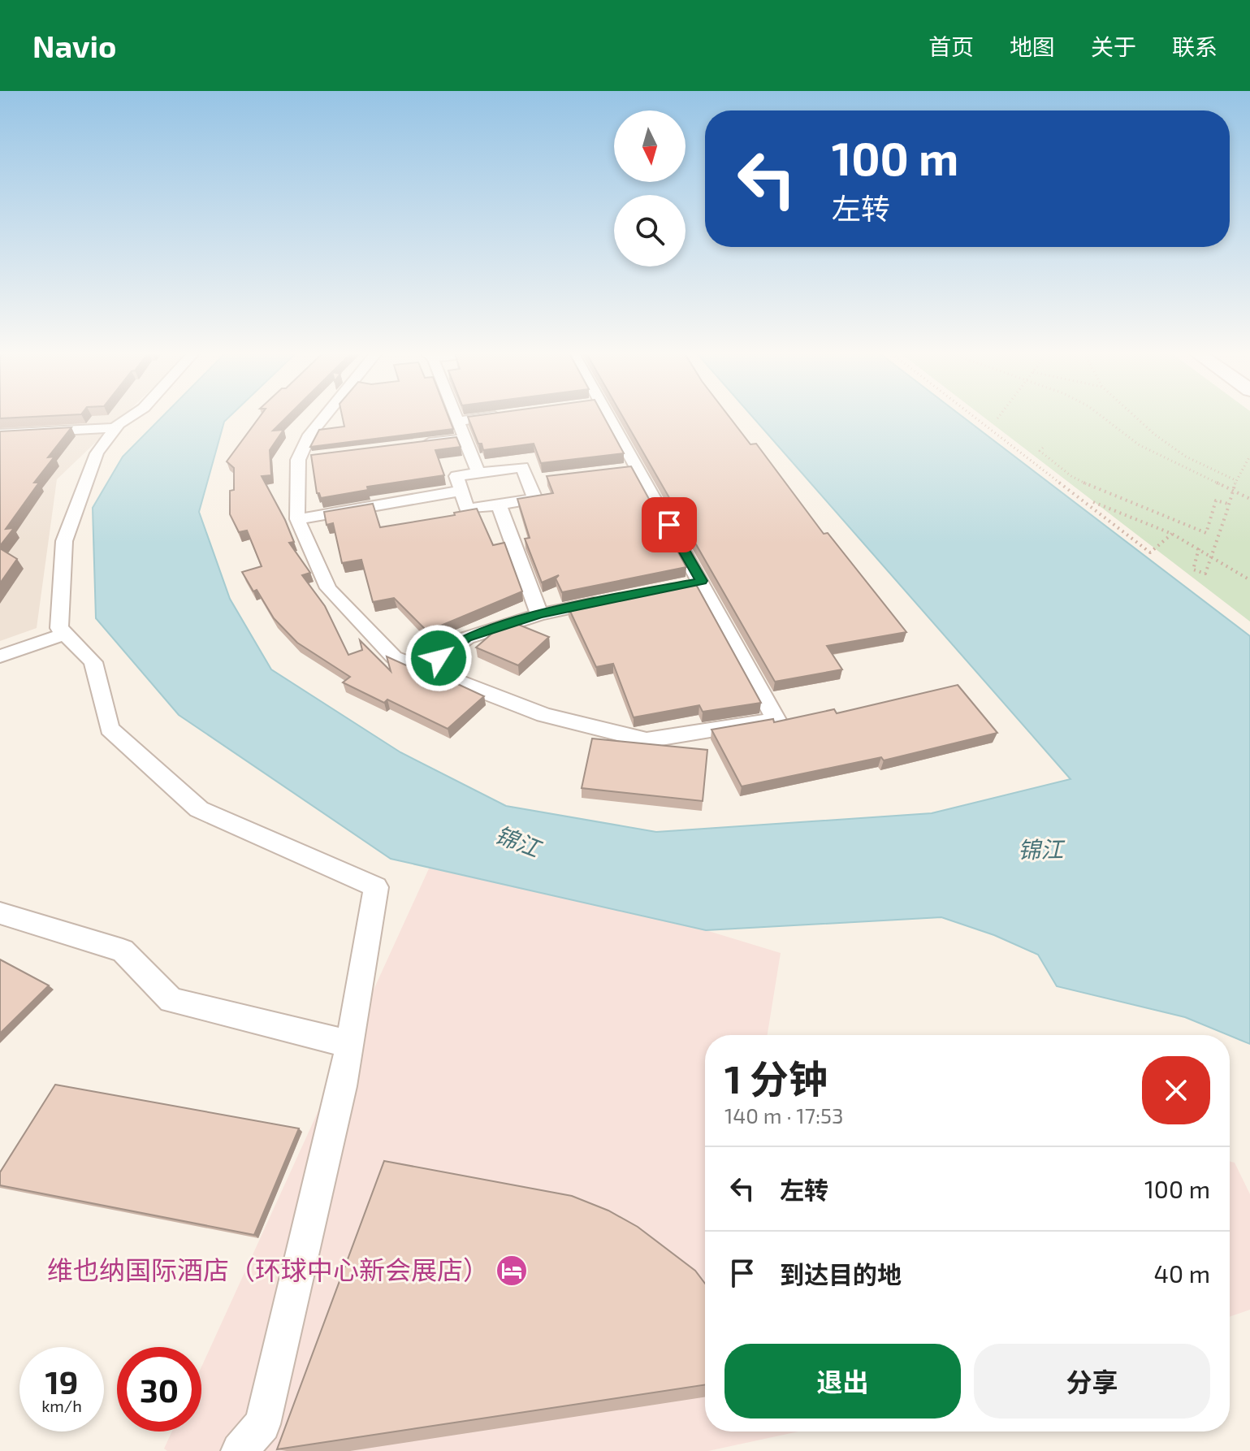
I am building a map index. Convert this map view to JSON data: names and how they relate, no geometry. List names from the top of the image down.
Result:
{
  "water": ["锦江"],
  "places": {
    "hotel": ["维也纳国际酒店（环球中心新会展店）"]
  },
  "north": "bottom",
  "page": {
    "header": "Navio",
    "nav": [
      "首页",
      "地图",
      "关于",
      "联系"
    ],
    "turn": ["100 m", "左转"],
    "heading": ["1 分钟", "140 m · 17:53"],
    "list": [
      {
        "name": "左转",
        "value": "100 m"
      },
      {
        "name": "到达目的地",
        "value": "40 m"
      }
    ],
    "buttons": ["退出", "分享"],
    "speed": "19 km/h",
    "limit": "30"
  }
}
